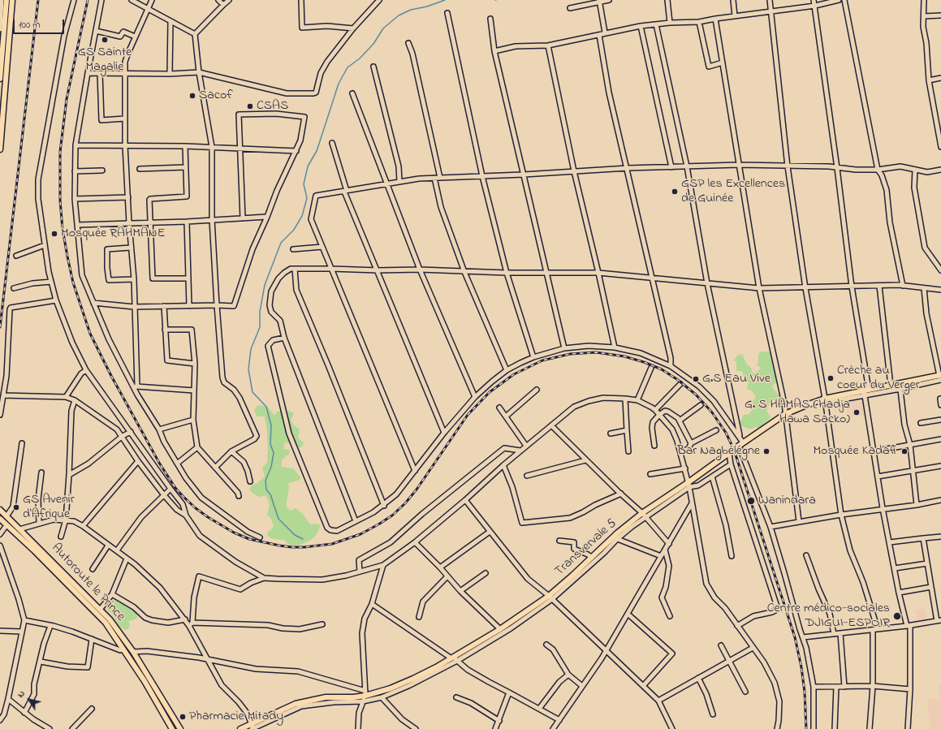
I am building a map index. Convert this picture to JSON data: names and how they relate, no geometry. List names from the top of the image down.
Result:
{
  "streets": {
    "main road": ["Transvervale 5", "Autoroute le Prince"]
  },
  "places": [
    "GS Sainte Magalie",
    "Sacof",
    "CSAS",
    "GSP les Excellences de Guinée",
    "Mosquée RAHMANE",
    "Crèche au coeur du Verger",
    "G.S Eau Vive",
    "G. S HAMAS (Hadja Hawa Sacko)",
    "Bar Nagbélégne",
    "Mosquée Kadafi",
    "Wanindara",
    "GS Avenir d'Afrique",
    "Centre médico-sociales DJIGUI-ESPOIR",
    "Pharmacie Mitady"
  ],
  "scale_bar": "100 m",
  "north": "top left"
}
